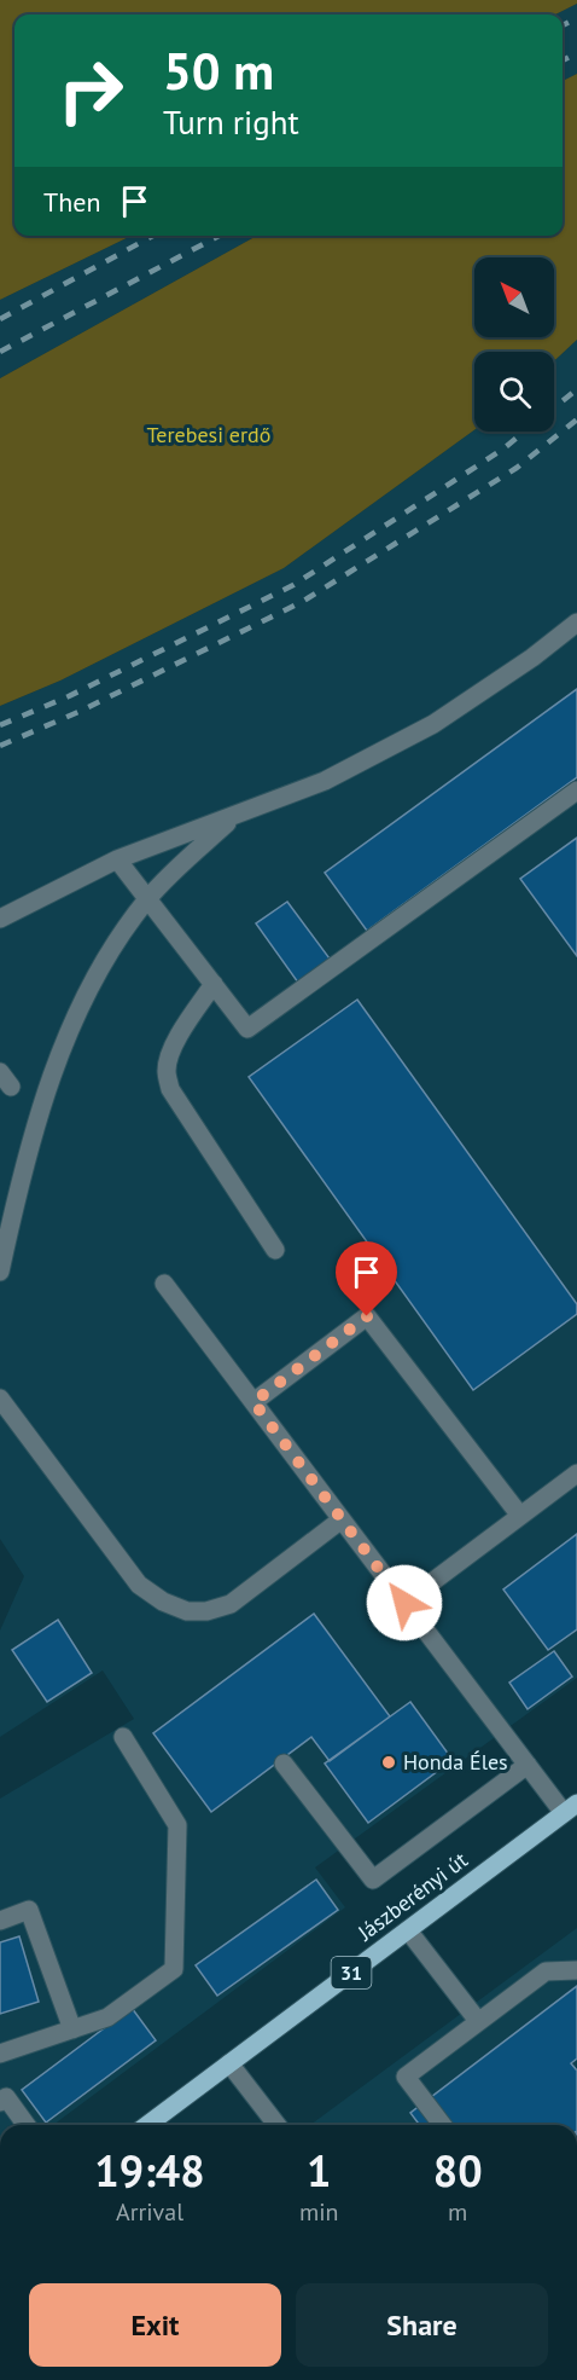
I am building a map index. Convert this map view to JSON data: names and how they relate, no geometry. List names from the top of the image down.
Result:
{
  "streets": {
    "main road": ["Jászberényi út", "31"]
  },
  "parks": ["Terebesi erdő"],
  "places": ["Honda Éles"],
  "north": "top left",
  "page": {
    "turn": ["50 m", "Turn right"],
    "then": "Then",
    "eta": [
      "19:48",
      "Arrival",
      "1",
      "min",
      "80",
      "m"
    ],
    "buttons": ["Exit", "Share"]
  }
}
